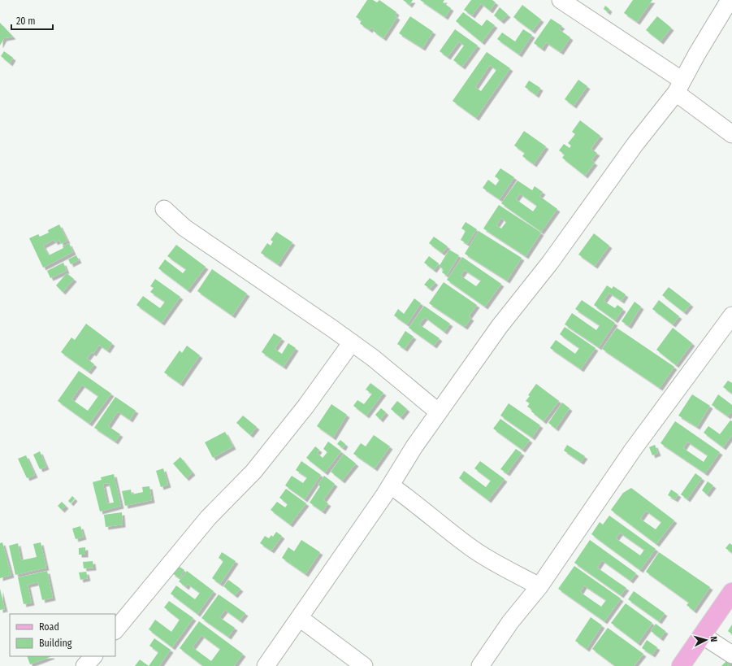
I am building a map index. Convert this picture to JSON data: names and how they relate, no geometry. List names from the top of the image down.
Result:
{
  "legend": ["Road", "Building"],
  "scale_bar": "20 m",
  "north": "right"
}
